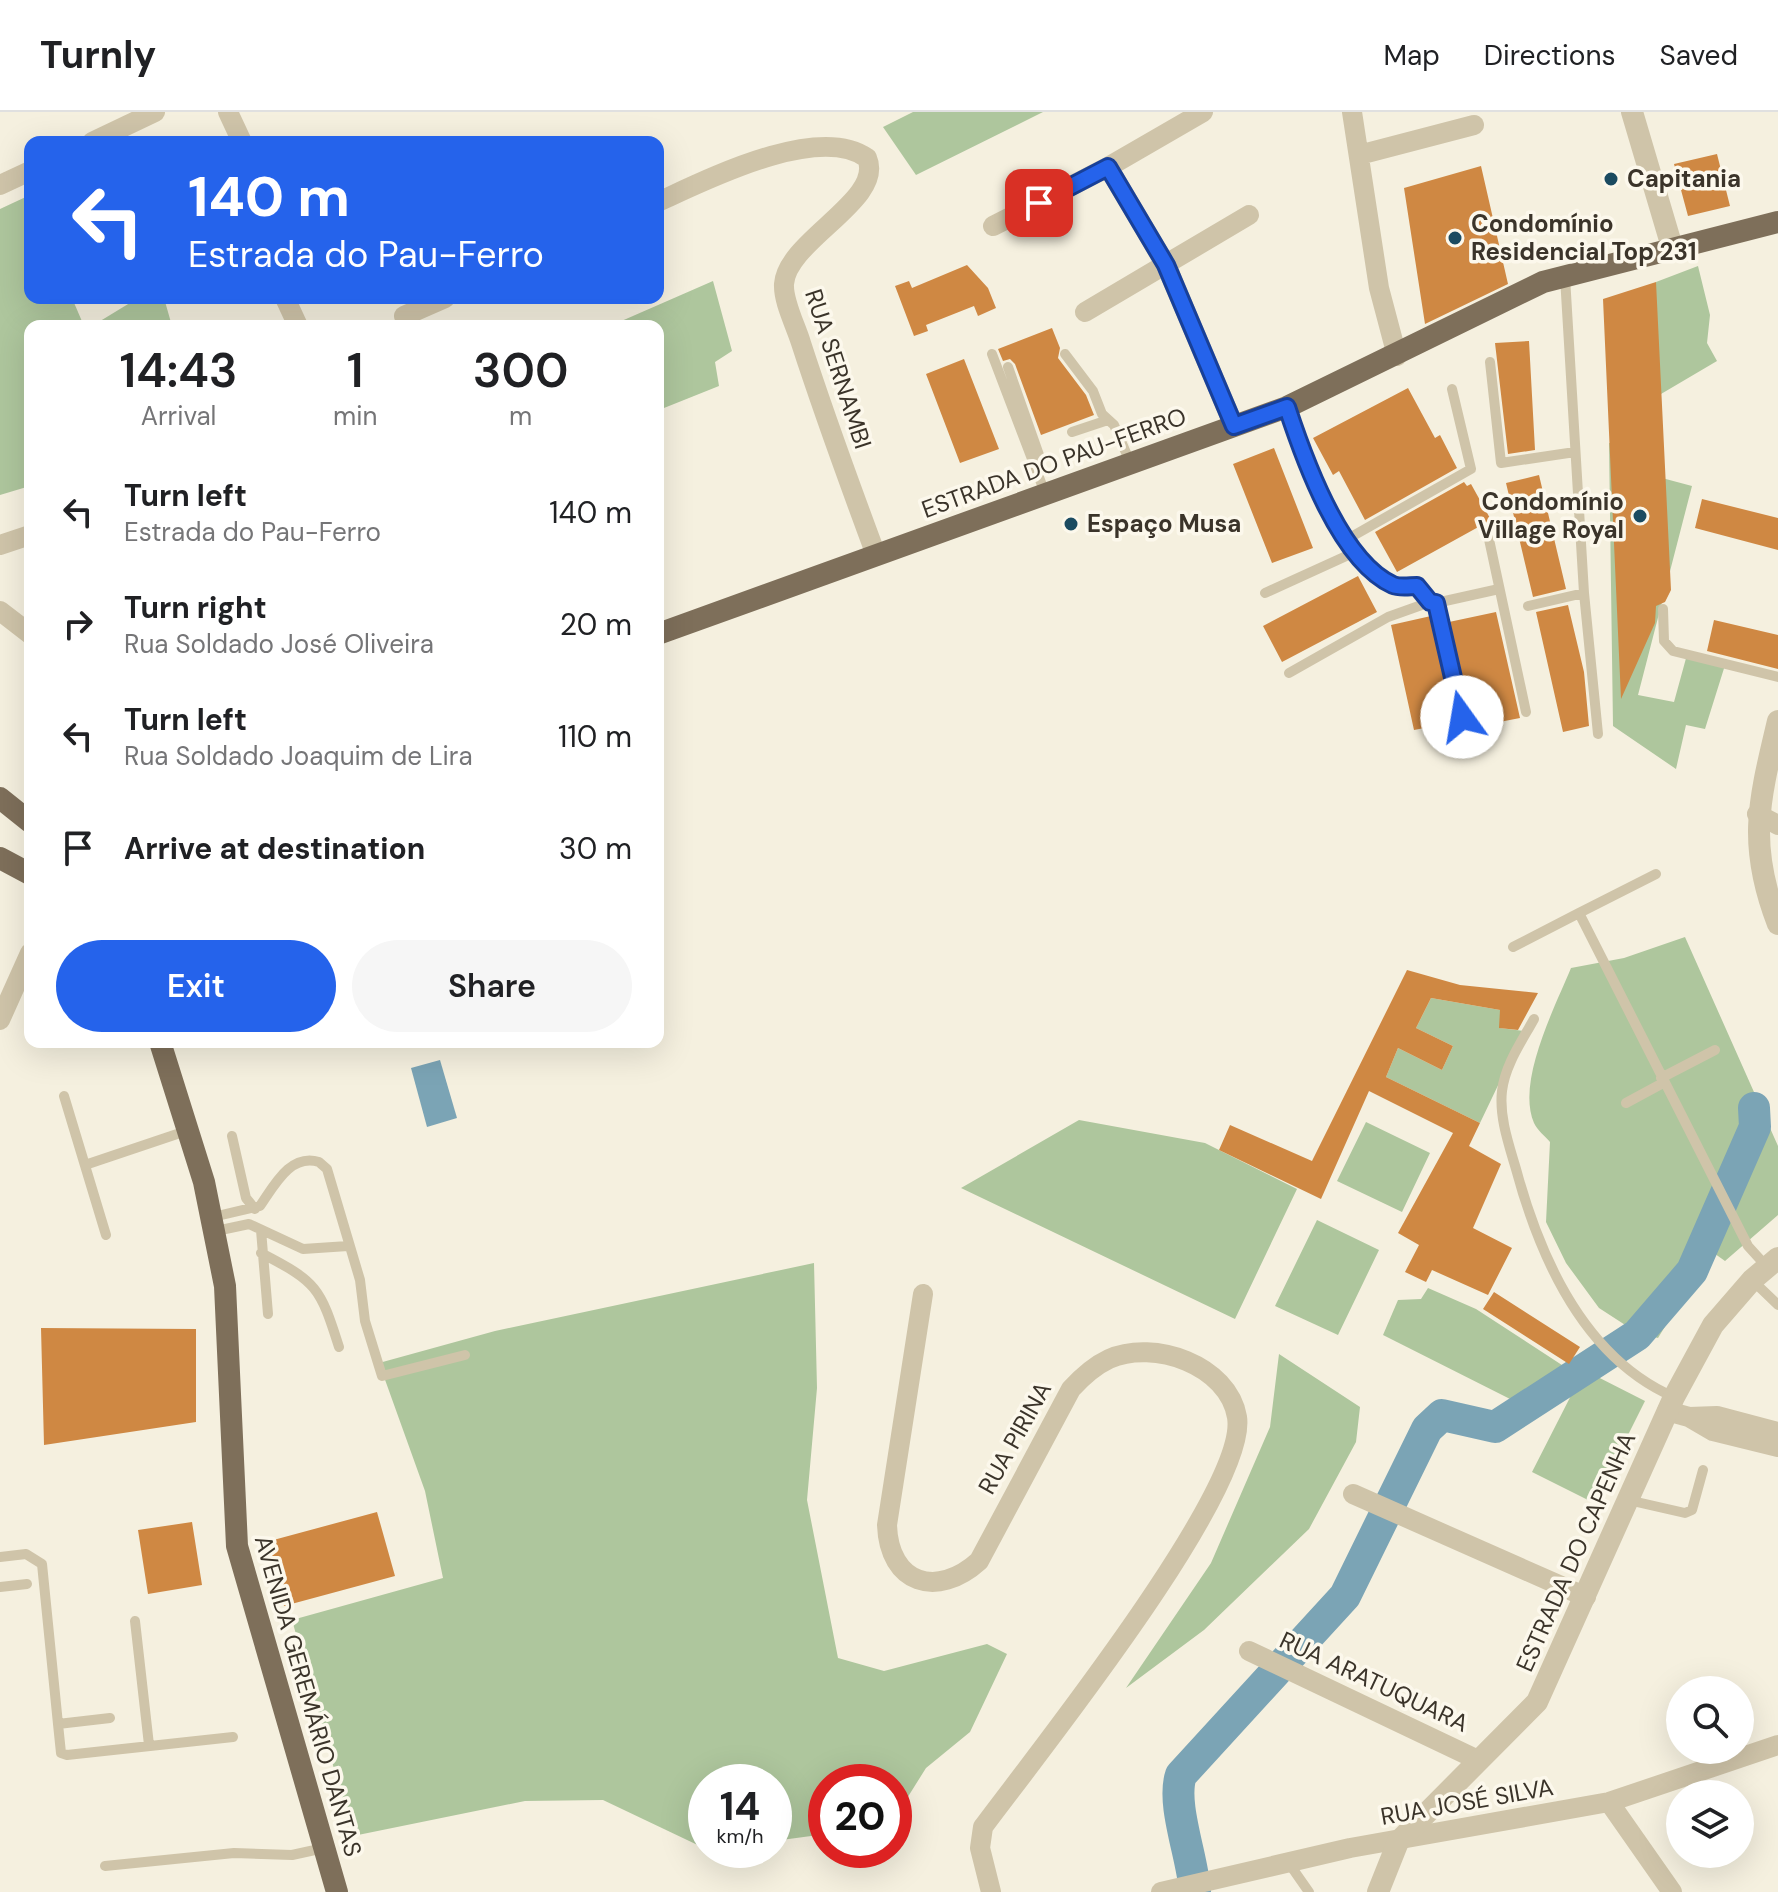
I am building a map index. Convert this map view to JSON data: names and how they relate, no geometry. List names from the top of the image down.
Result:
{
  "streets": {
    "main road": ["ESTRADA DO PAU-FERRO", "AVENIDA GEREMÁRIO DANTAS"],
    "street": [
      "RUA SERNAMBI",
      "RUA PIRINA",
      "ESTRADA DO CAPENHA",
      "RUA ARATUQUARA",
      "RUA JOSÉ SILVA"
    ]
  },
  "crossings": [
    ["RUA SERNAMBI", "ESTRADA DO PAU-FERRO"],
    ["ESTRADA DO CAPENHA", "RUA ARATUQUARA"],
    ["ESTRADA DO CAPENHA", "RUA JOSÉ SILVA"]
  ],
  "places": [
    "Capitania",
    "Condomínio Residencial Top 231",
    "Condomínio Village Royal",
    "Espaço Musa"
  ],
  "page": {
    "header": "Turnly",
    "nav": ["Map", "Directions", "Saved"],
    "turn": ["140 m", "Estrada do Pau-Ferro"],
    "eta": [
      "14:43",
      "Arrival",
      "1",
      "min",
      "300",
      "m"
    ],
    "list": [
      {
        "name": "Turn left",
        "note": "Estrada do Pau-Ferro",
        "value": "140 m"
      },
      {
        "name": "Turn right",
        "note": "Rua Soldado José Oliveira",
        "value": "20 m"
      },
      {
        "name": "Turn left",
        "note": "Rua Soldado Joaquim de Lira",
        "value": "110 m"
      },
      {
        "name": "Arrive at destination",
        "value": "30 m"
      }
    ],
    "buttons": ["Exit", "Share"],
    "speed": "14 km/h",
    "limit": "20"
  }
}
